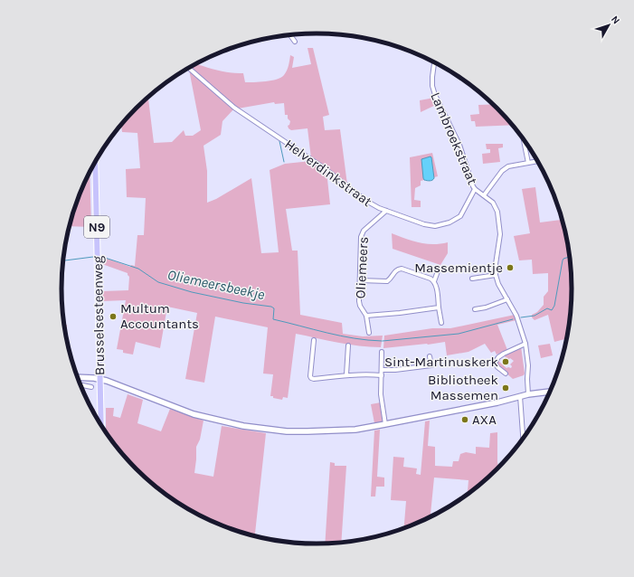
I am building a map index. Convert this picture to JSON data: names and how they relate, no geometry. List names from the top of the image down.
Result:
{
  "streets": {
    "main road": ["N9", "Brusselsesteenweg"],
    "street": ["Lambroekstraat", "Helverdinkstraat", "Oliemeers"]
  },
  "crossings": [
    ["Lambroekstraat", "Helverdinkstraat"],
    ["Helverdinkstraat", "Oliemeers"]
  ],
  "water": ["Oliemeersbeekje"],
  "places": [
    "Massemientje",
    "Multum Accountants",
    "Sint-Martinuskerk",
    "Bibliotheek Massemen",
    "AXA"
  ],
  "north": "top right"
}
